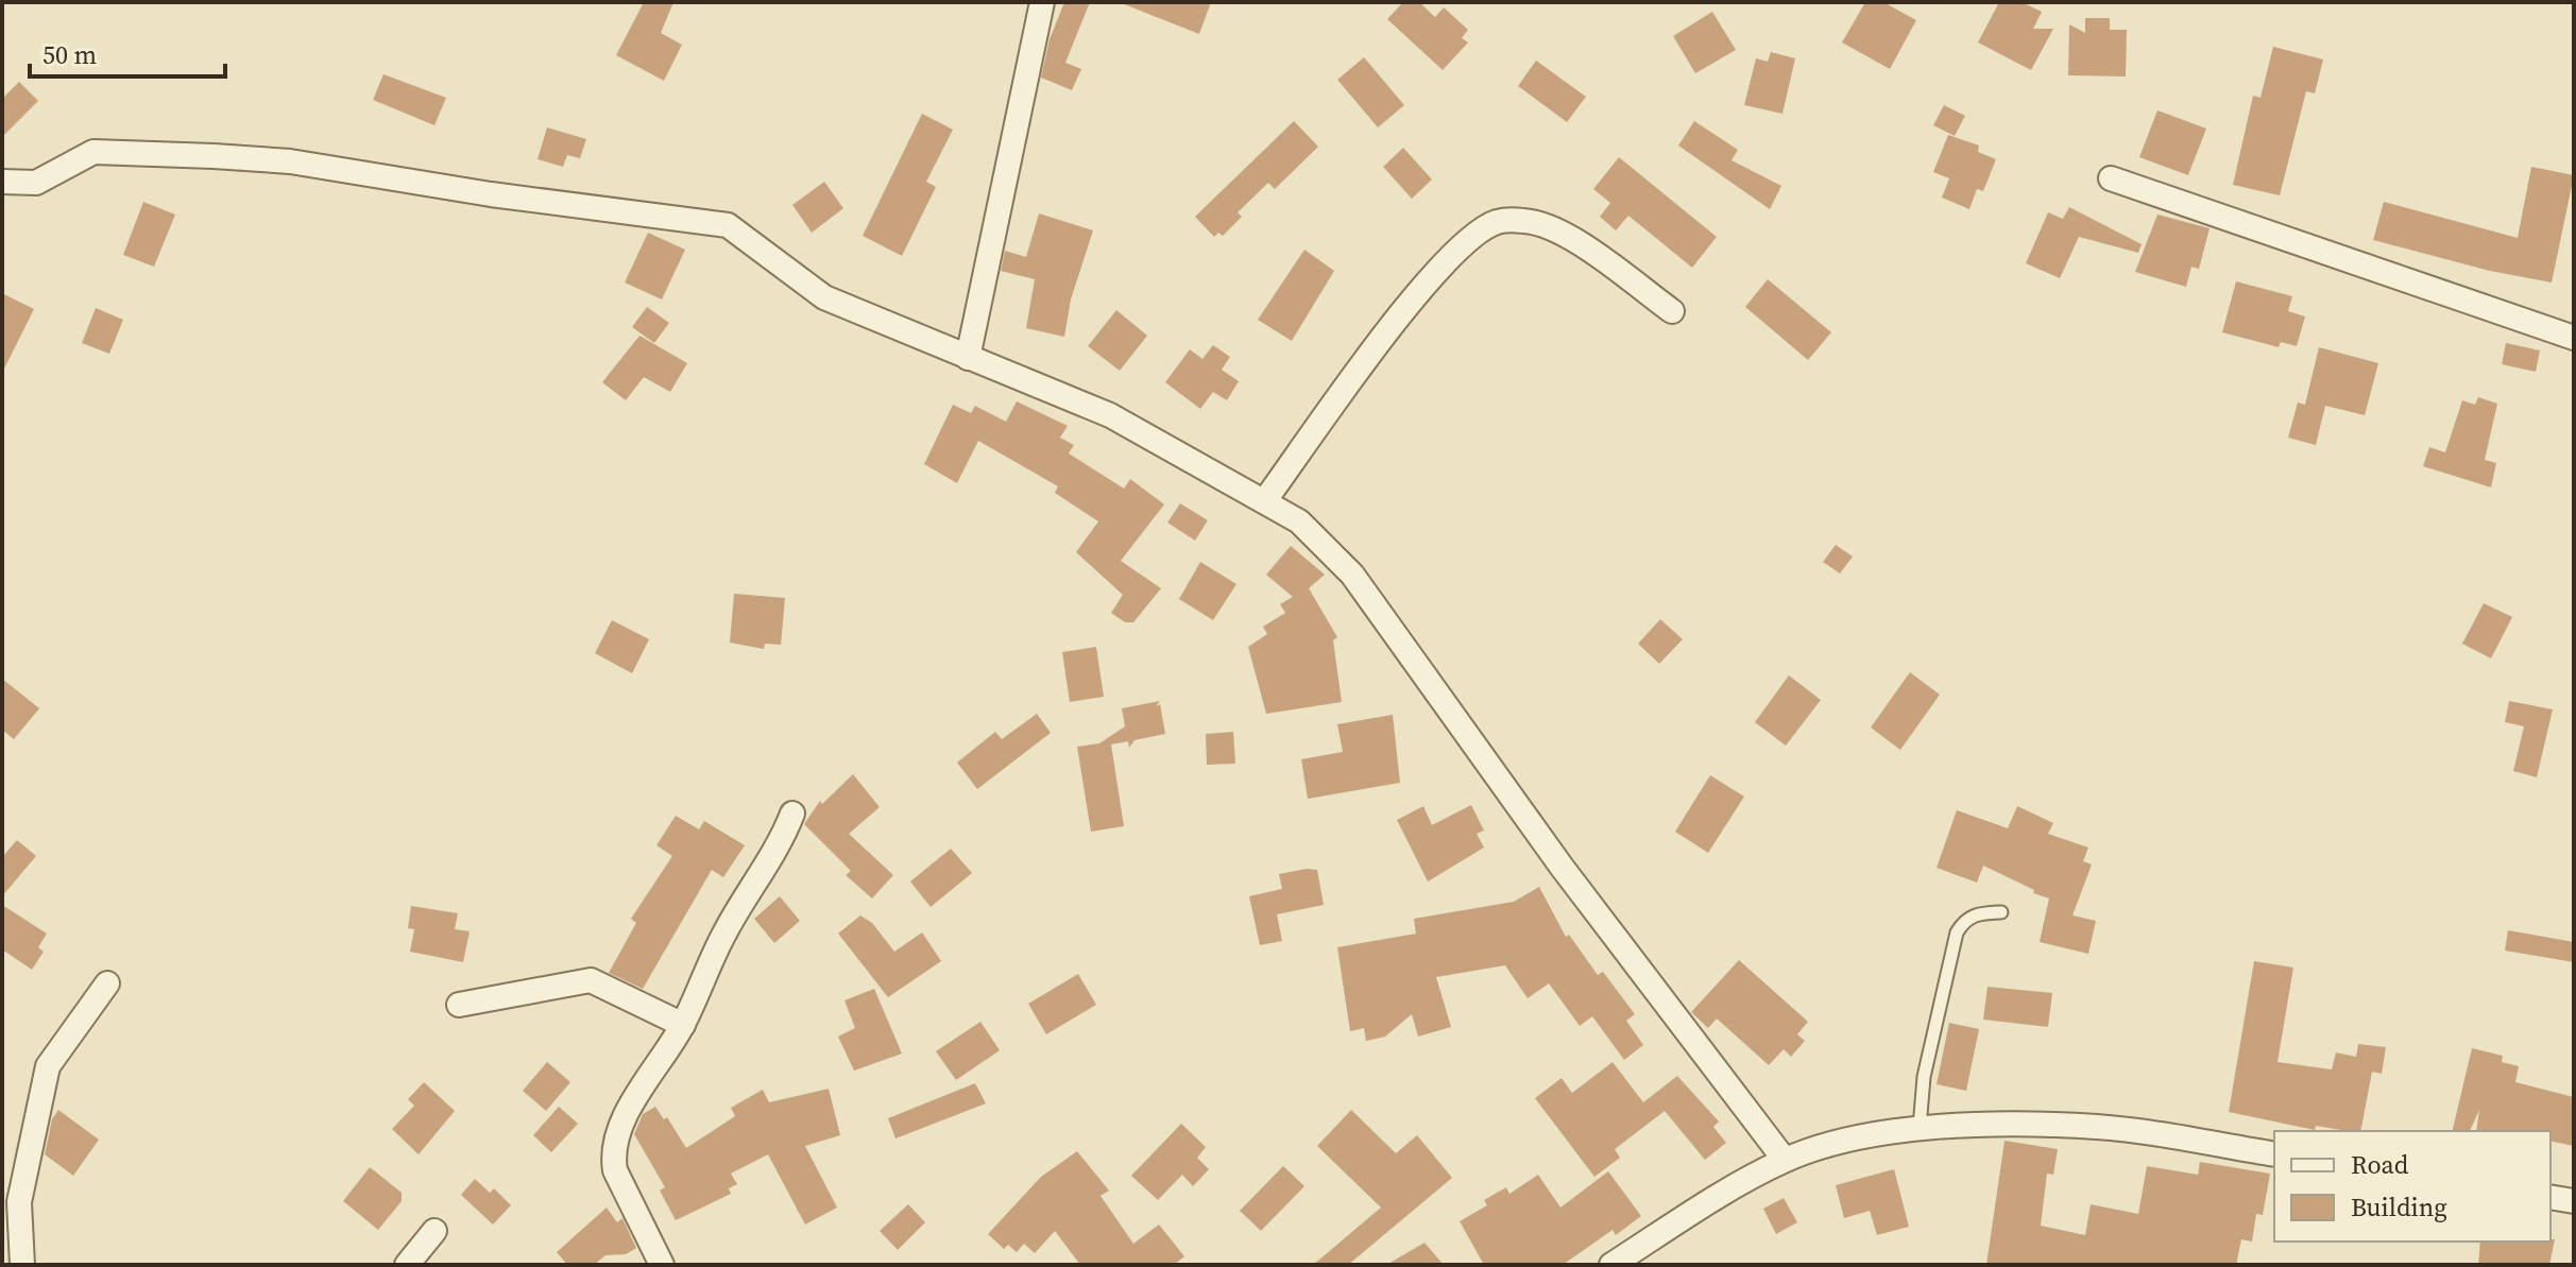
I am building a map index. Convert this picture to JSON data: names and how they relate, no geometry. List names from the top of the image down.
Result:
{
  "legend": ["Road", "Building"],
  "scale_bar": "50 m"
}
